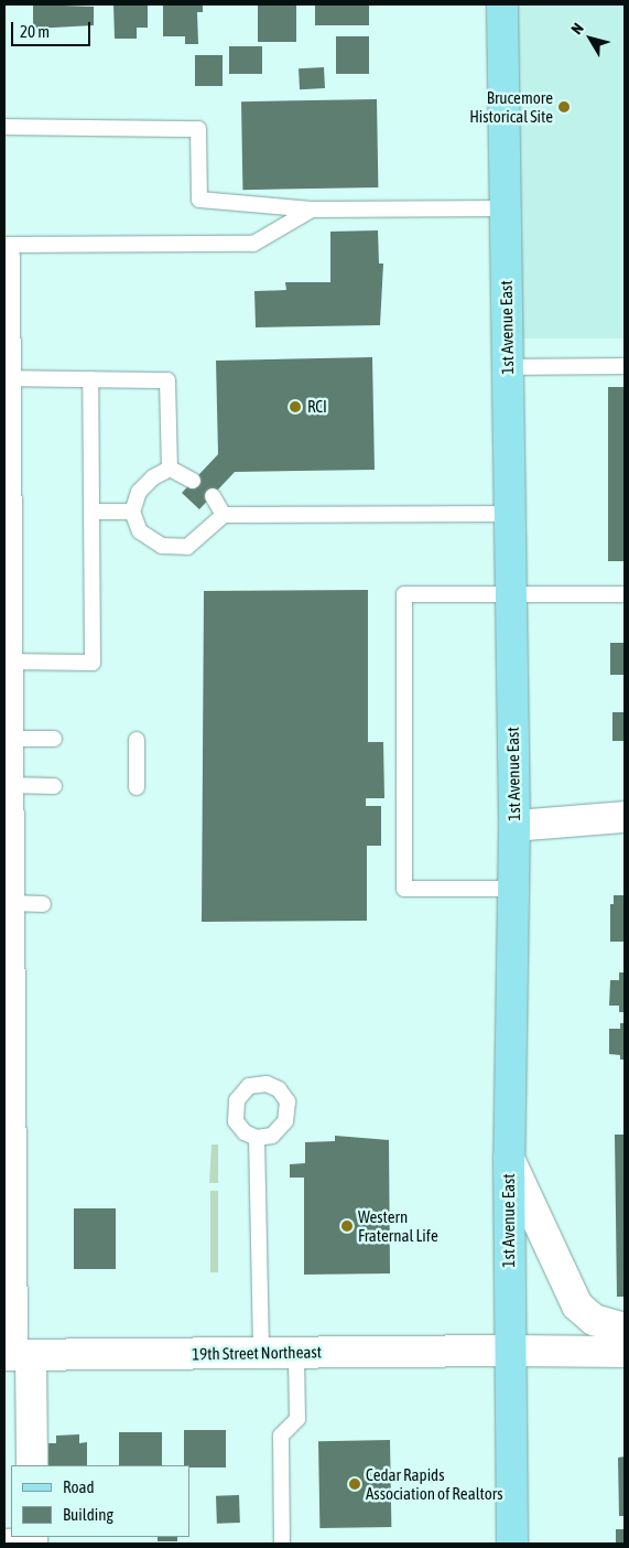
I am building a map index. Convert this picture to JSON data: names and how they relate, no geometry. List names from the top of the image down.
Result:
{
  "streets": {
    "main road": ["1st Avenue East"],
    "street": ["19th Street Northeast"]
  },
  "crossings": [
    ["1st Avenue East", "19th Street Northeast"]
  ],
  "places": [
    "Brucemore Historical Site",
    "RCI",
    "Western Fraternal Life",
    "Cedar Rapids Association of Realtors"
  ],
  "legend": ["Road", "Building"],
  "scale_bar": "20 m",
  "north": "top left"
}
